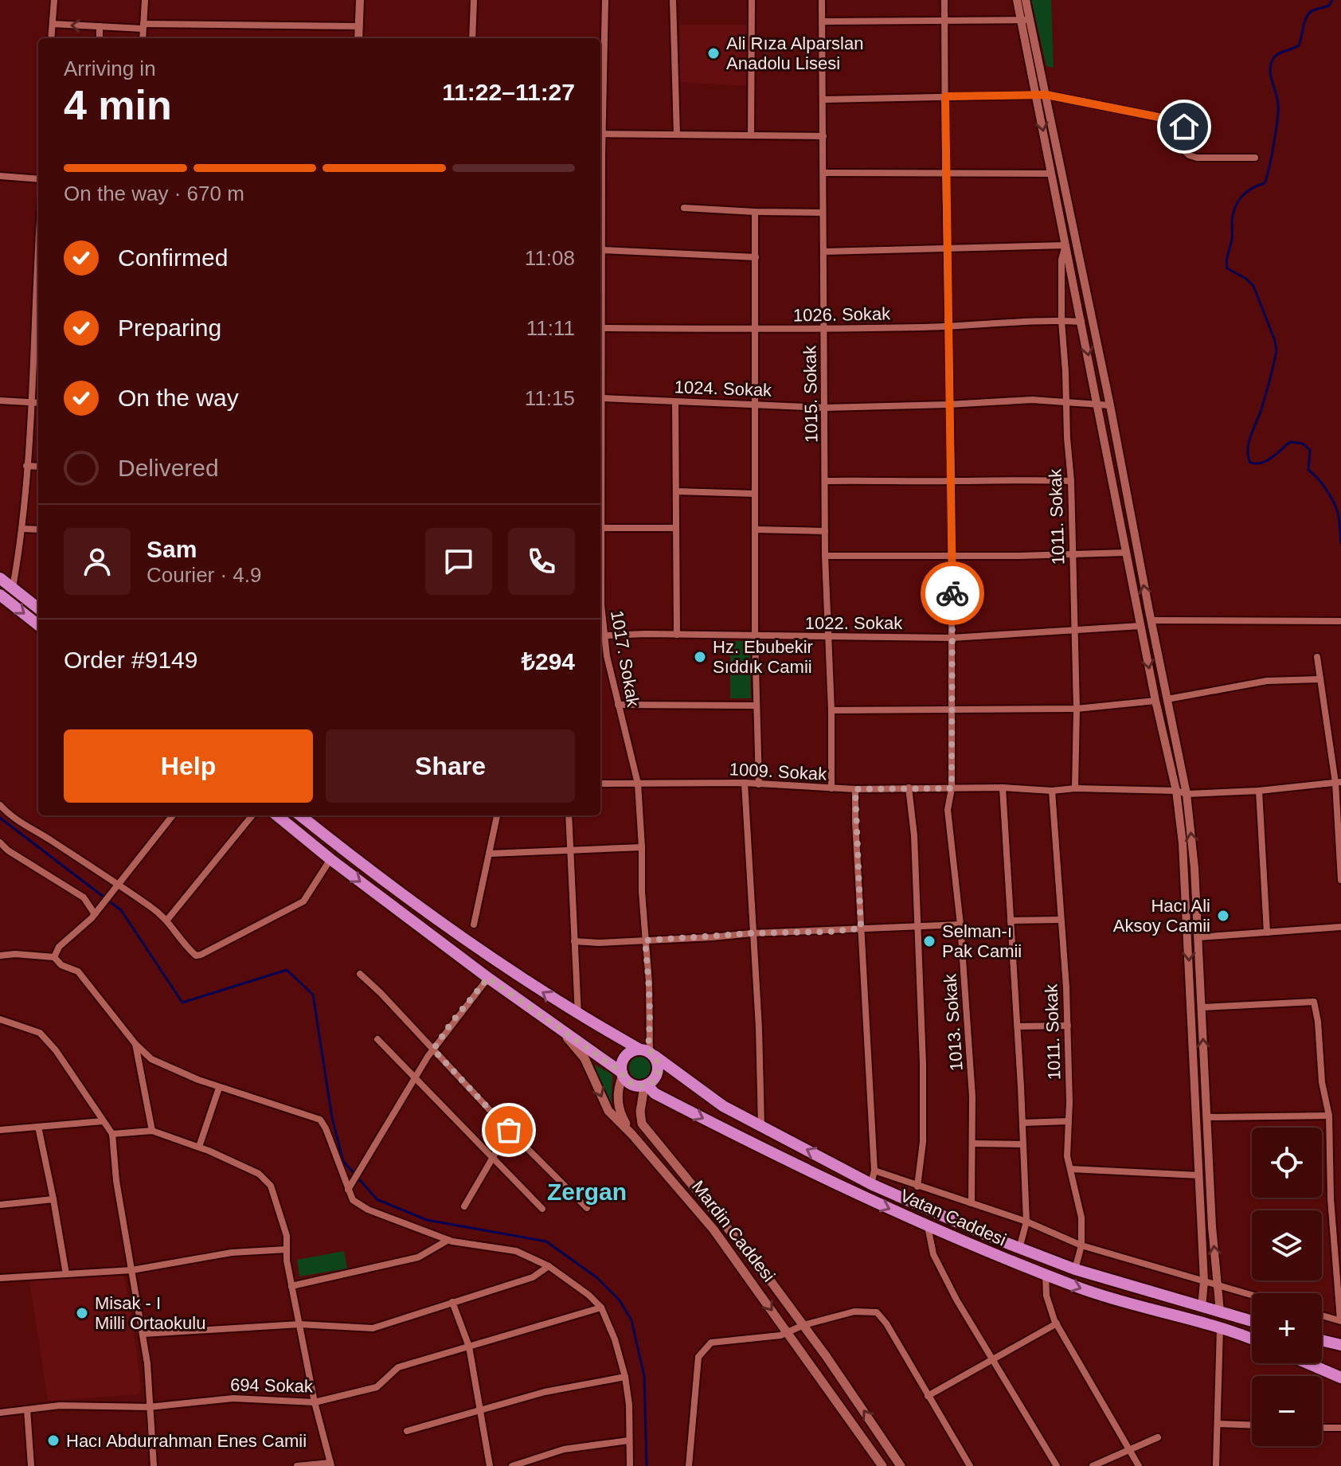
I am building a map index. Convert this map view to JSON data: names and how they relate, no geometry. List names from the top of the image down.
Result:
{
  "streets": {
    "highway": ["Vatan Caddesi", "Mardin Caddesi"],
    "street": [
      "1026. Sokak",
      "1024. Sokak",
      "1015. Sokak",
      "1011. Sokak",
      "1022. Sokak",
      "1017. Sokak",
      "1009. Sokak",
      "1013. Sokak",
      "694 Sokak"
    ]
  },
  "crossings": [
    ["1026. Sokak", "1015. Sokak"],
    ["1026. Sokak", "1011. Sokak"],
    ["1026. Sokak", "1017. Sokak"],
    ["1026. Sokak", "1013. Sokak"],
    ["1024. Sokak", "1015. Sokak"],
    ["1024. Sokak", "1011. Sokak"],
    ["1024. Sokak", "1017. Sokak"],
    ["1024. Sokak", "1013. Sokak"],
    ["1015. Sokak", "1022. Sokak"],
    ["1015. Sokak", "1009. Sokak"],
    ["1011. Sokak", "1022. Sokak"],
    ["1011. Sokak", "1009. Sokak"],
    ["1011. Sokak", "Vatan Caddesi"],
    ["1022. Sokak", "1017. Sokak"],
    ["1022. Sokak", "1013. Sokak"],
    ["1017. Sokak", "1009. Sokak"],
    ["1017. Sokak", "Vatan Caddesi"],
    ["1017. Sokak", "Mardin Caddesi"],
    ["1009. Sokak", "1013. Sokak"],
    ["Vatan Caddesi", "Mardin Caddesi"]
  ],
  "districts": ["Zergan"],
  "places": [
    "Ali Rıza Alparslan Anadolu Lisesi",
    "Hz. Ebubekir Sıddık Camii",
    "Hacı Ali Aksoy Camii",
    "Selman-ı Pak Camii",
    "Misak - I Milli Ortaokulu",
    "Hacı Abdurrahman Enes Camii"
  ],
  "page": {
    "heading": ["4 min", "Arriving in", "11:22–11:27"],
    "panel": [
      "Sam",
      "Courier · 4.9",
      "Order #9149",
      "₺294"
    ],
    "bar": "On the way · 670 m",
    "list": [
      ["Confirmed", "11:08"],
      ["Preparing", "11:11"],
      ["On the way", "11:15"],
      "Delivered"
    ],
    "buttons": ["Help", "Share"],
    "map_buttons": ["+", "−"]
  }
}
